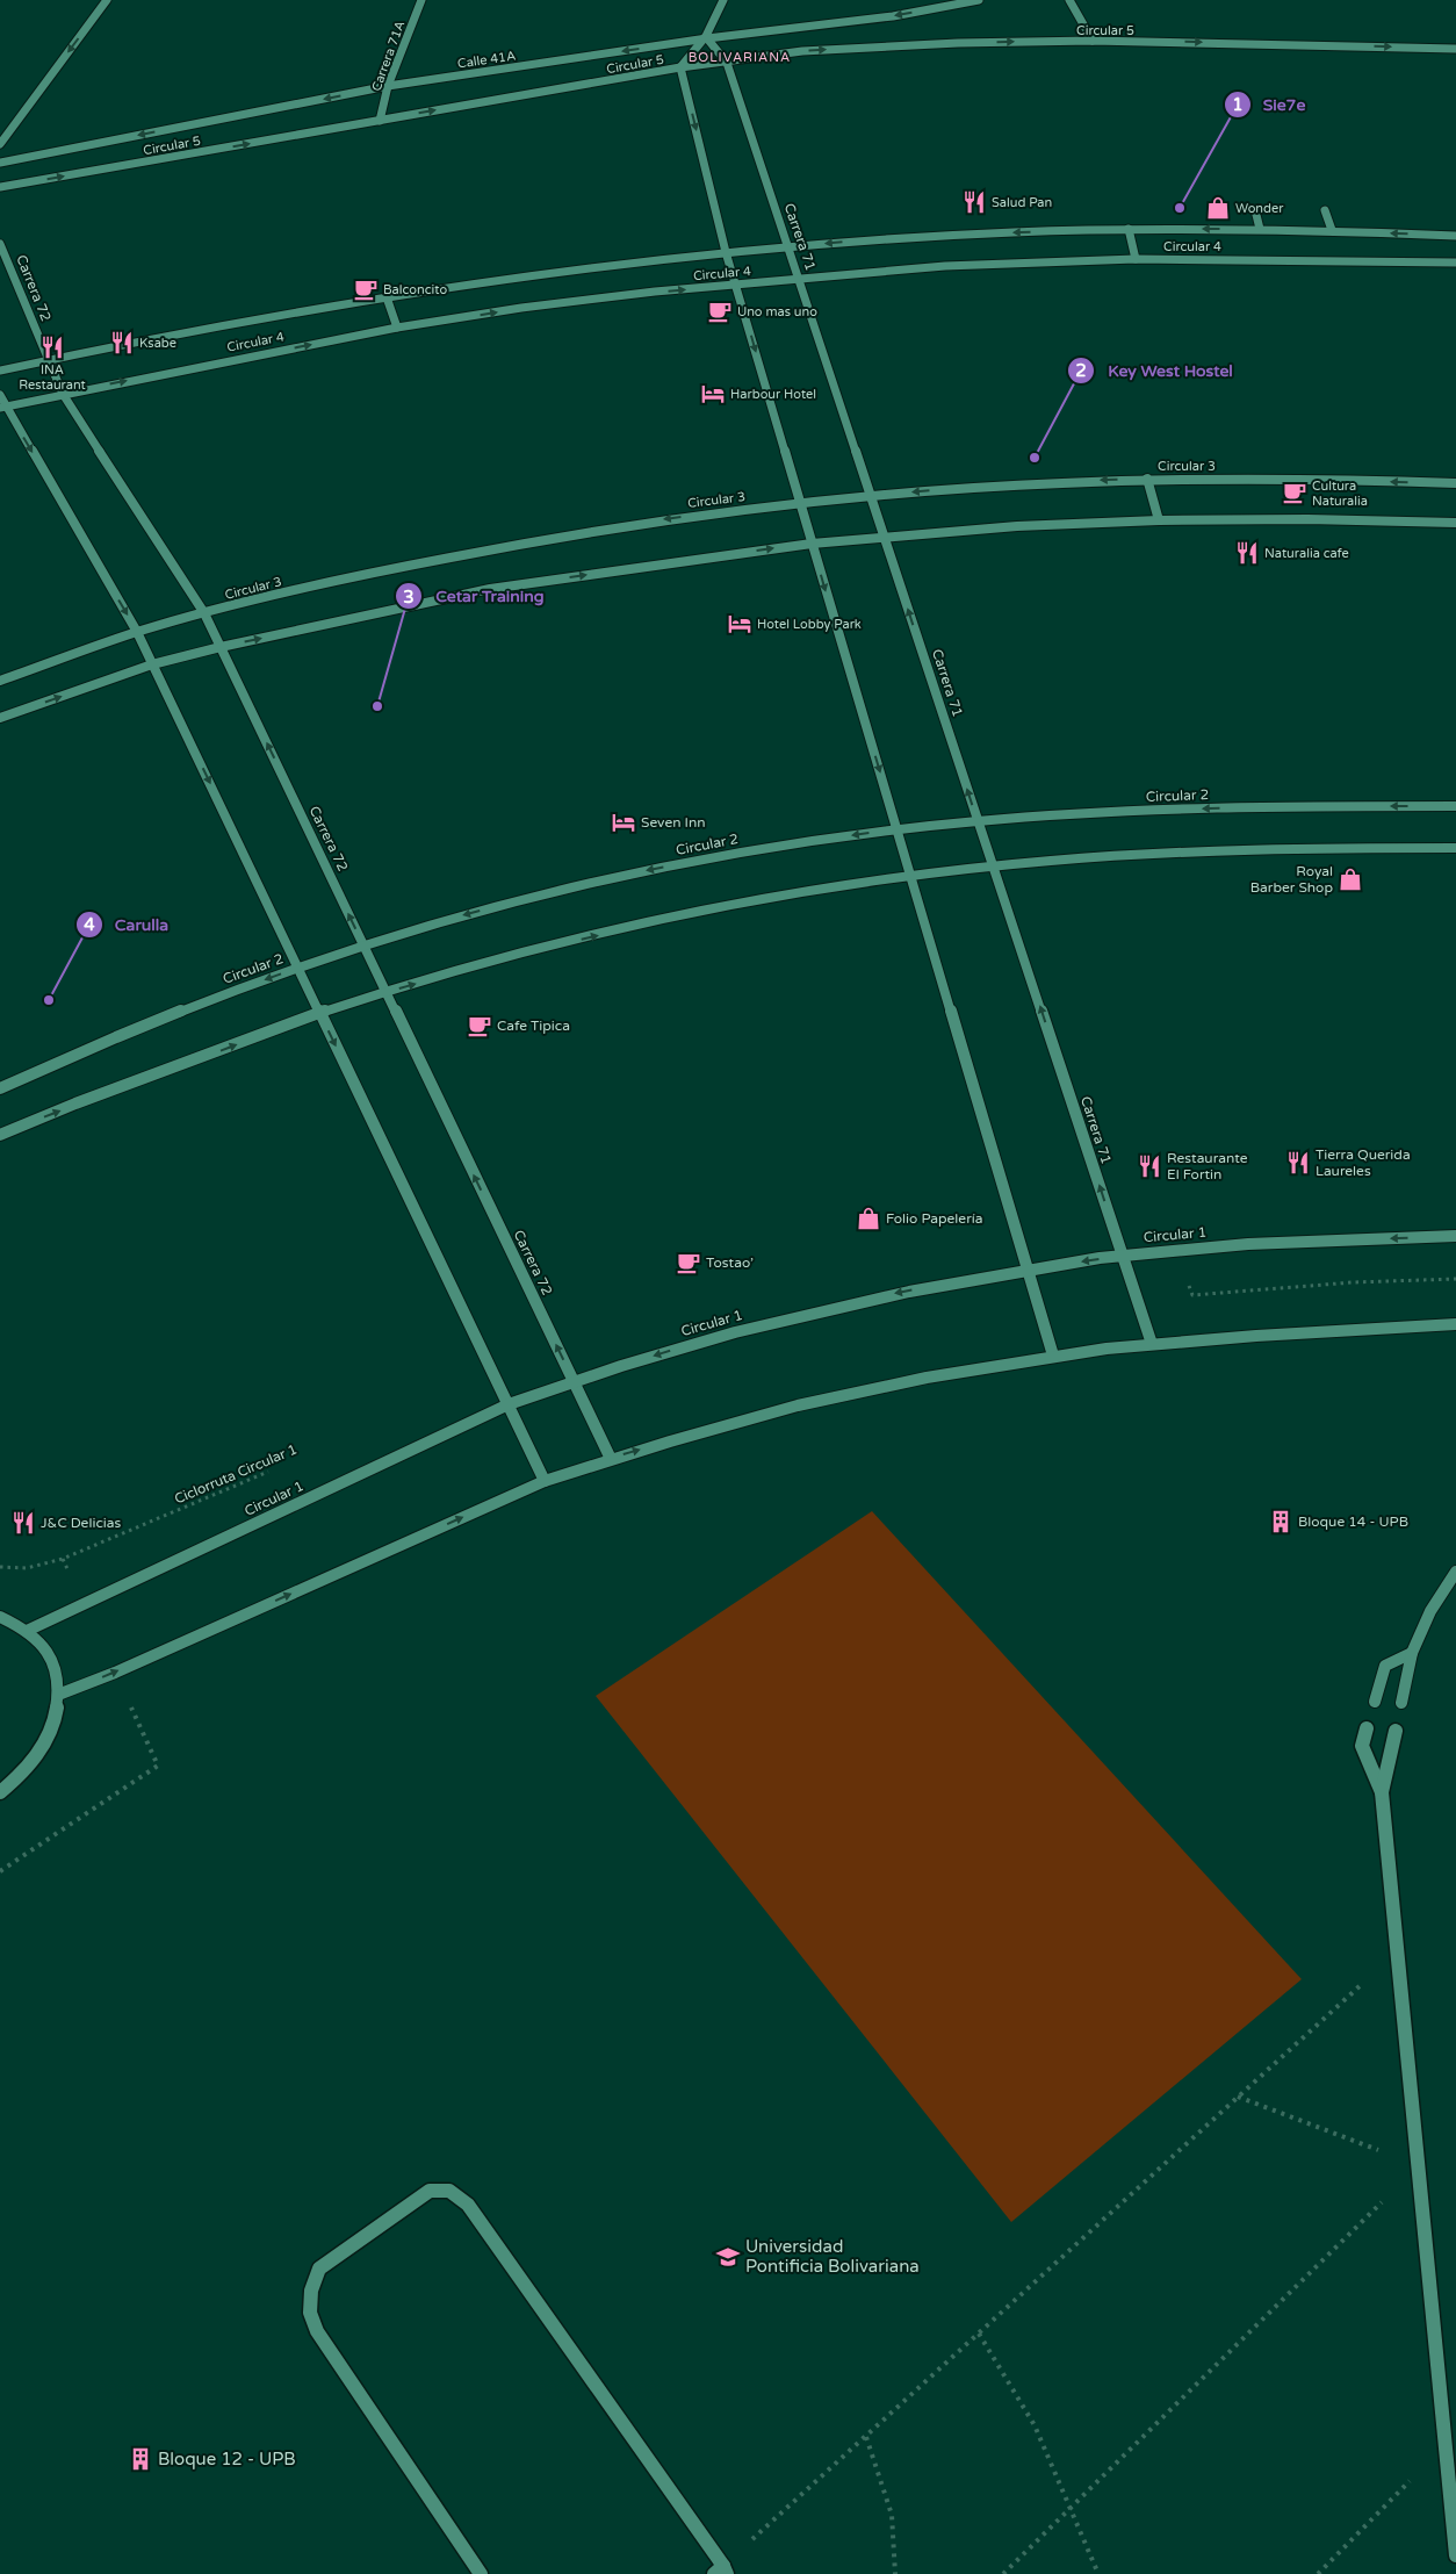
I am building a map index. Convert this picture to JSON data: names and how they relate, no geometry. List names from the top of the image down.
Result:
{
  "streets": {
    "street": [
      "Circular 5",
      "Carrera 71A",
      "Calle 41A",
      "Carrera 71",
      "Circular 4",
      "Carrera 72",
      "Circular 3",
      "Circular 2",
      "Circular 1"
    ],
    "path": ["Ciclorruta Circular 1"]
  },
  "crossings": [
    ["Circular 5", "Carrera 71A"],
    ["Circular 5", "Carrera 71"],
    ["Carrera 71A", "Calle 41A"],
    ["Calle 41A", "Carrera 71"],
    ["Carrera 71", "Circular 4"],
    ["Carrera 71", "Circular 3"],
    ["Carrera 71", "Circular 2"],
    ["Carrera 71", "Circular 1"],
    ["Circular 4", "Carrera 72"],
    ["Carrera 72", "Circular 3"],
    ["Carrera 72", "Circular 2"],
    ["Carrera 72", "Circular 1"]
  ],
  "one_way": ["Circular 5", "Calle 41A"],
  "districts": ["BOLIVARIANA"],
  "places": {
    "restaurant": [
      "Salud Pan",
      "Ksabe",
      "INA Restaurant",
      "Naturalia cafe",
      "Tierra Querida Laureles",
      "Restaurante El Fortin",
      "J&C Delicias"
    ],
    "other": [
      "Sie7e",
      "Key West Hostel",
      "Cetar Training",
      "Carulla"
    ],
    "shop": ["Wonder", "Royal Barber Shop", "Folio Papelería"],
    "cafe": [
      "Balconcito",
      "Uno mas uno",
      "Cultura Naturalia",
      "Cafe Tipica",
      "Tostao’"
    ],
    "hotel": ["Harbour Hotel", "Hotel Lobby Park", "Seven Inn"],
    "building": ["Bloque 14 - UPB", "Bloque 12 - UPB"],
    "school or university": ["Universidad Pontificia Bolivariana"]
  }
}
